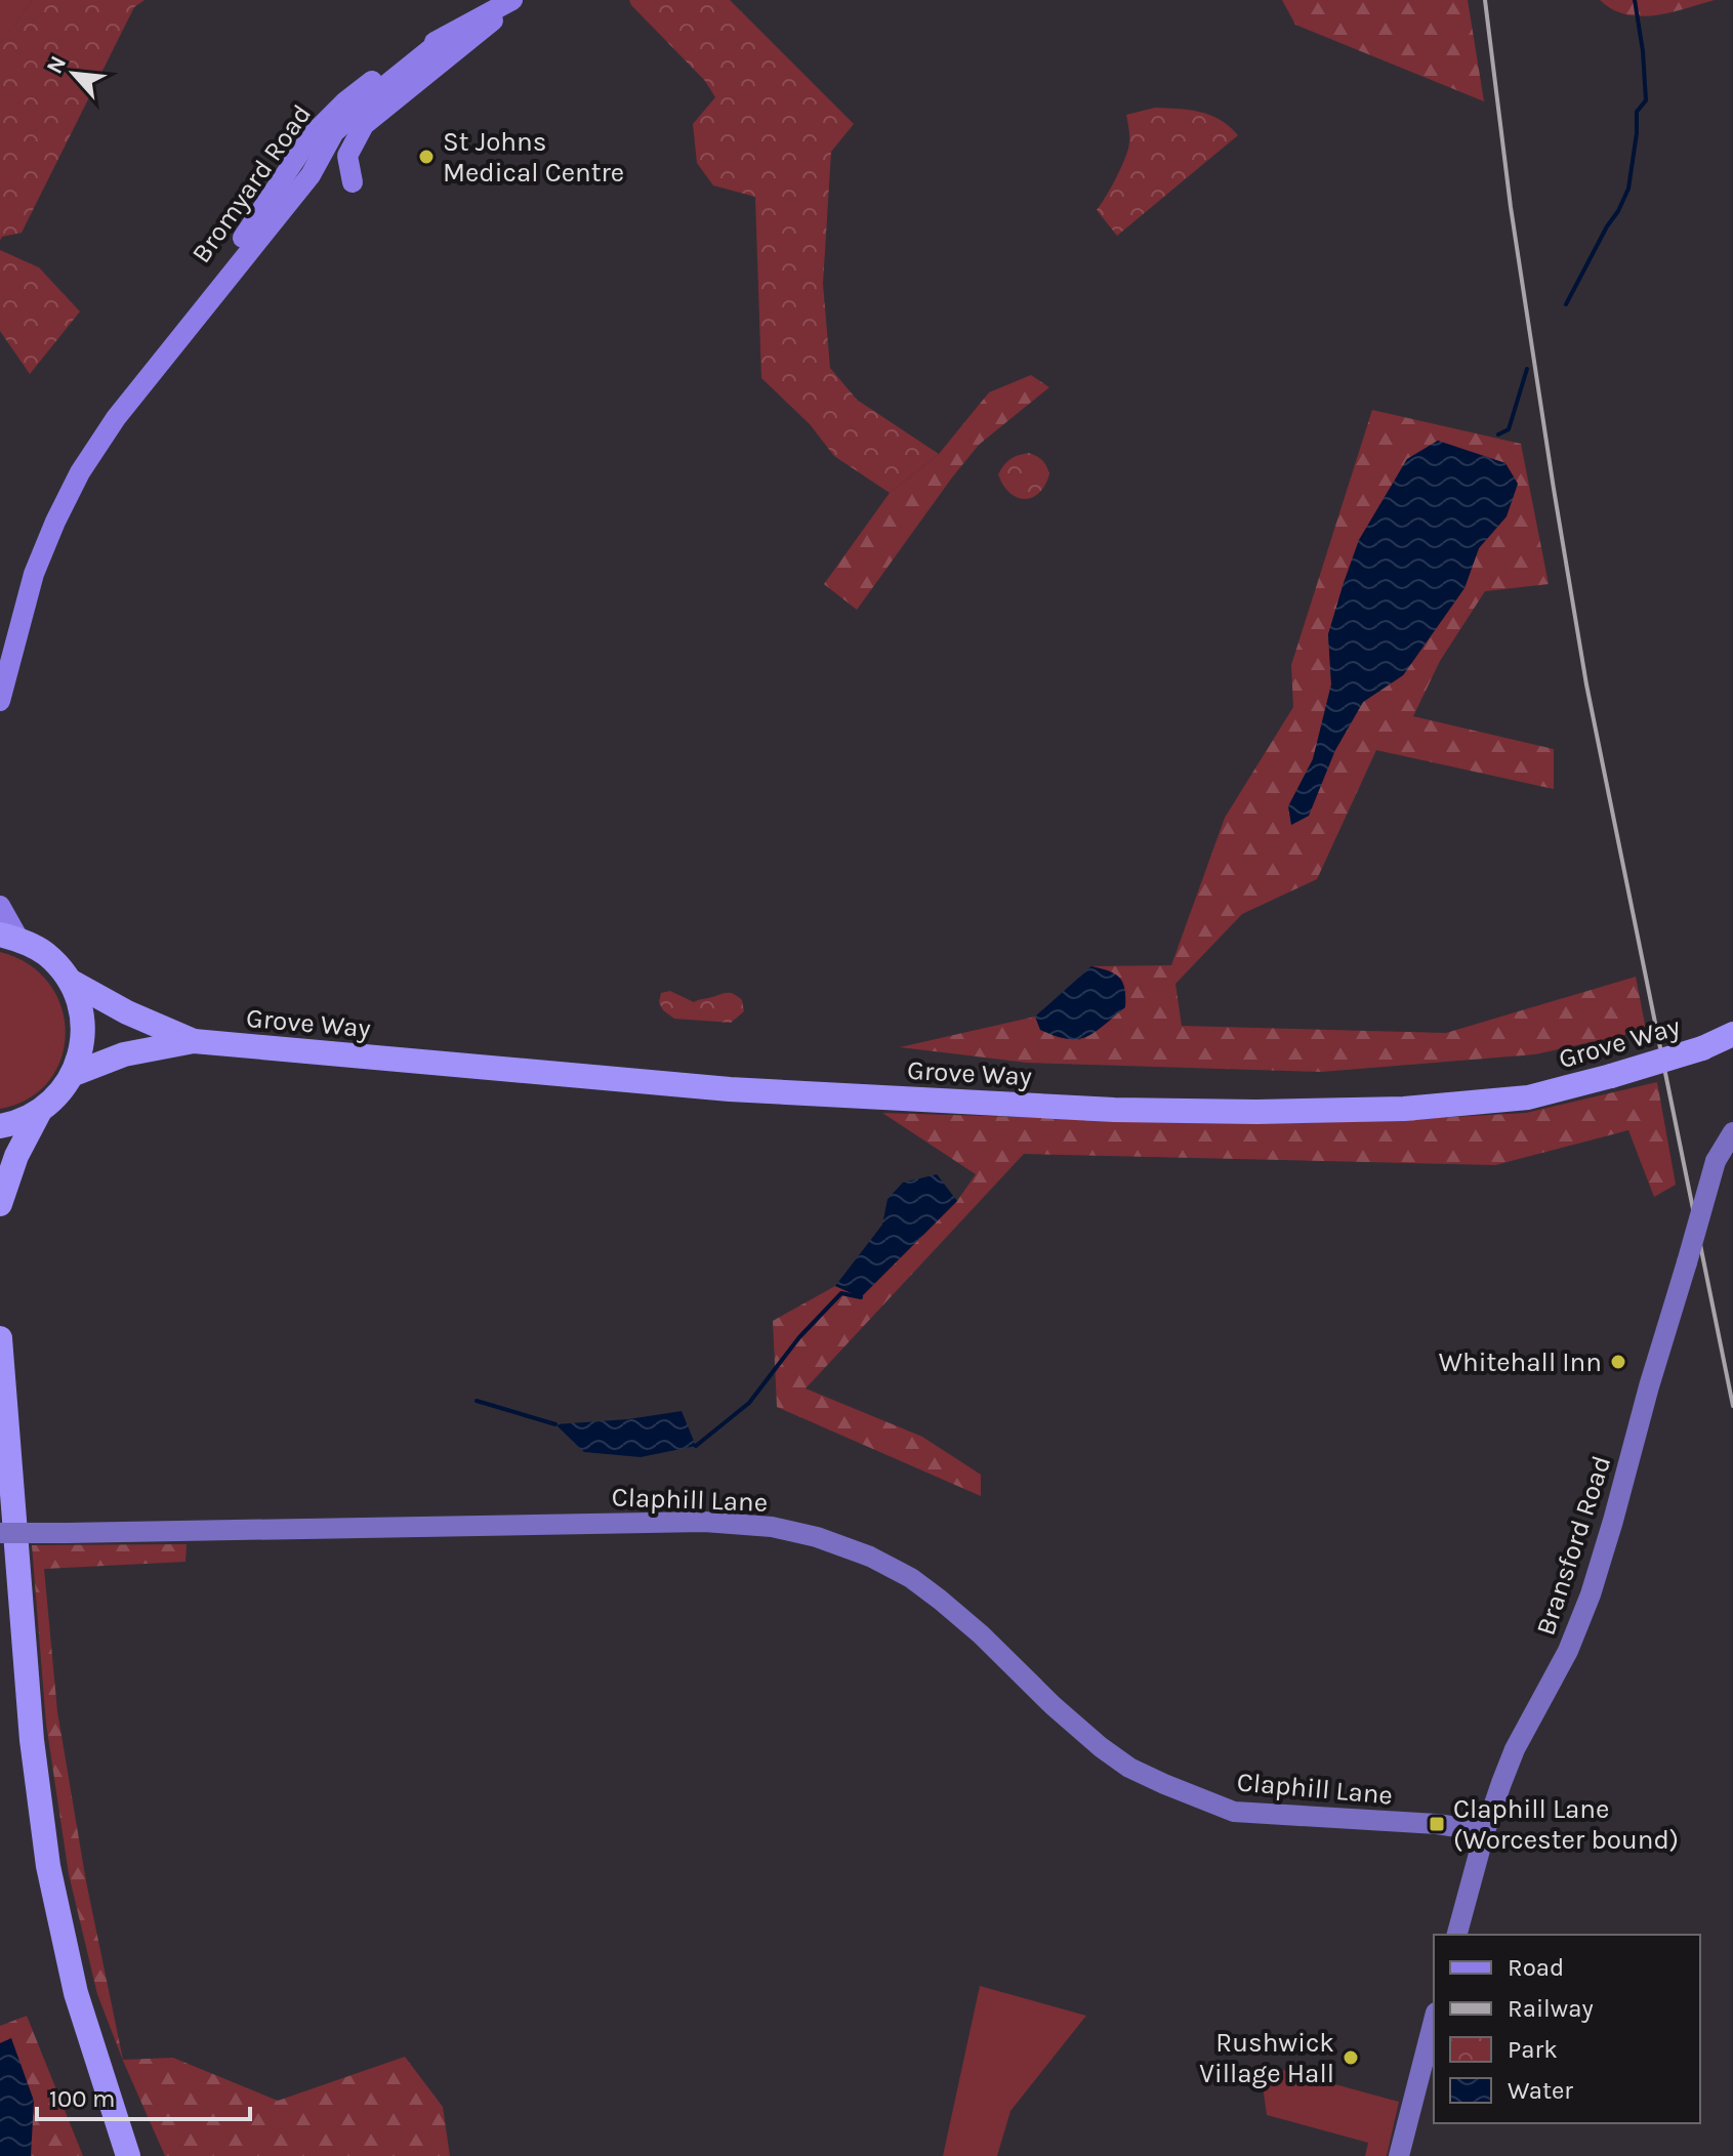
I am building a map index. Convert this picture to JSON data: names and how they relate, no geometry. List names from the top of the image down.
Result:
{
  "streets": {
    "highway": ["Grove Way"],
    "main road": ["Bromyard Road"],
    "street": ["Claphill Lane", "Bransford Road"]
  },
  "crossings": [
    ["Claphill Lane", "Bransford Road"]
  ],
  "places": {
    "other": ["St Johns Medical Centre", "Whitehall Inn", "Rushwick Village Hall"],
    "transit": ["Claphill Lane (Worcester bound)"]
  },
  "legend": [
    "Road",
    "Railway",
    "Park",
    "Water"
  ],
  "scale_bar": "100 m",
  "north": "top left"
}
